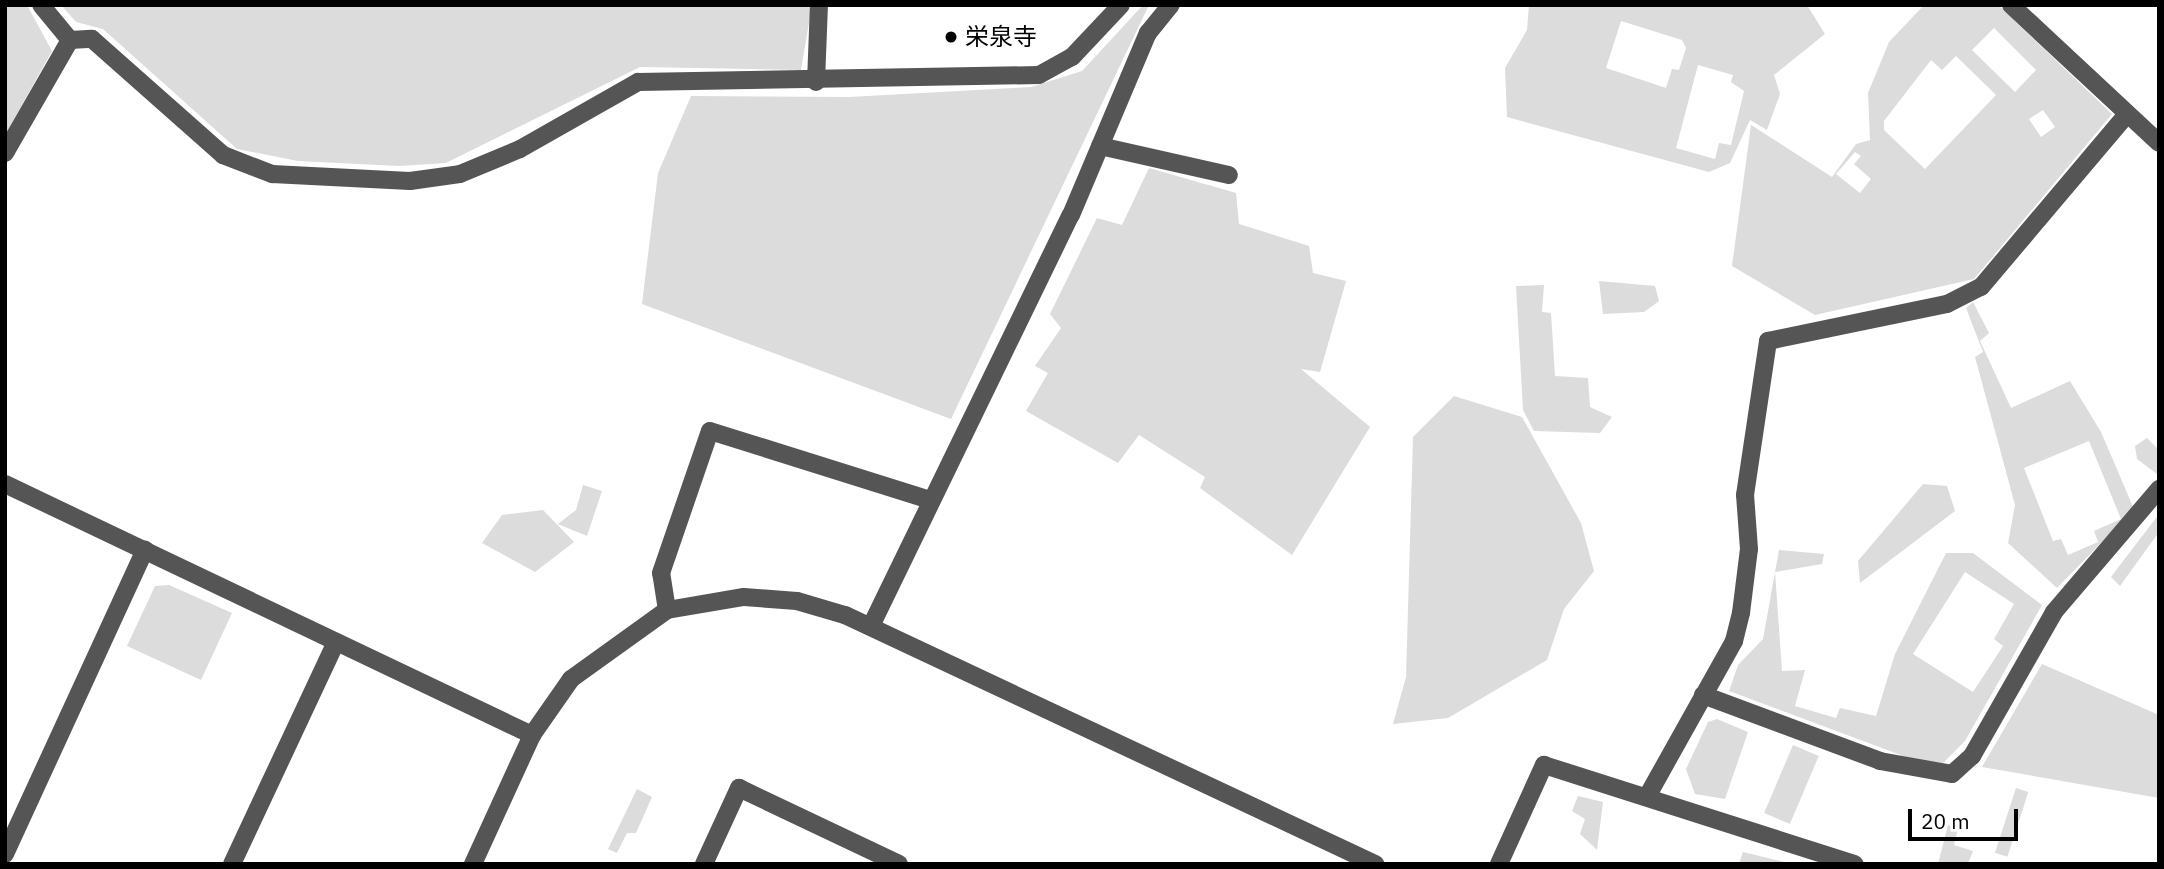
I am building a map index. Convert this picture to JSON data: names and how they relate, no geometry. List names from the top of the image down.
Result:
{
  "places": ["栄泉寺"],
  "scale_bar": "20 m"
}
